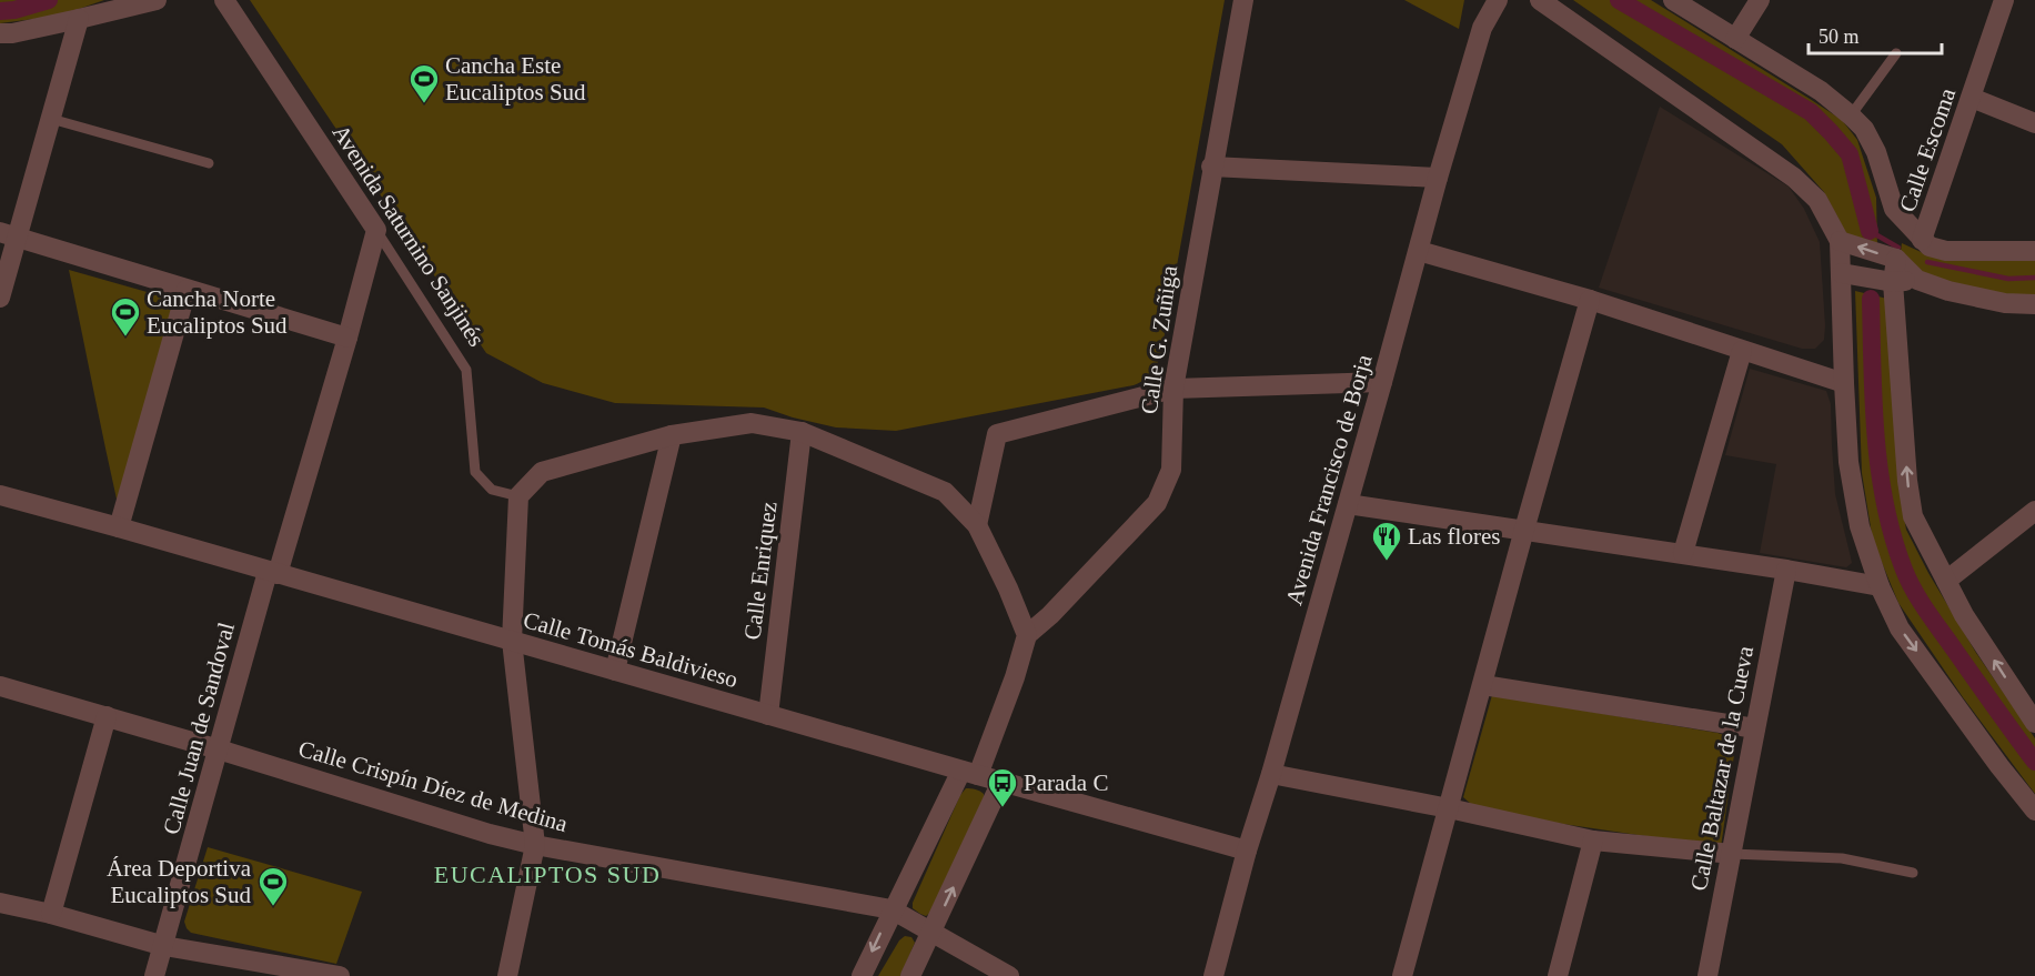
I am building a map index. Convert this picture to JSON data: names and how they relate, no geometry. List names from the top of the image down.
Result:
{
  "streets": {
    "street": [
      "Calle Escoma",
      "Avenida Saturnino Sanjinés",
      "Calle G. Zuñiga",
      "Avenida Francisco de Borja",
      "Calle Enriquez",
      "Calle Tomás Baldivieso",
      "Calle Juan de Sandoval",
      "Calle Baltazar de la Cueva",
      "Calle Crispín Díez de Medina"
    ]
  },
  "crossings": [
    ["Avenida Saturnino Sanjinés", "Calle Juan de Sandoval"],
    ["Avenida Francisco de Borja", "Calle Tomás Baldivieso"],
    ["Calle Enriquez", "Calle Tomás Baldivieso"],
    ["Calle Tomás Baldivieso", "Calle Juan de Sandoval"],
    ["Calle Juan de Sandoval", "Calle Crispín Díez de Medina"]
  ],
  "districts": ["EUCALIPTOS SUD"],
  "places": {
    "sports": ["Cancha Este Eucaliptos Sud", "Cancha Norte Eucaliptos Sud", "Área Deportiva Eucaliptos Sud"],
    "restaurant": ["Las flores"],
    "bus stop": ["Parada C"]
  },
  "scale_bar": "50 m"
}
